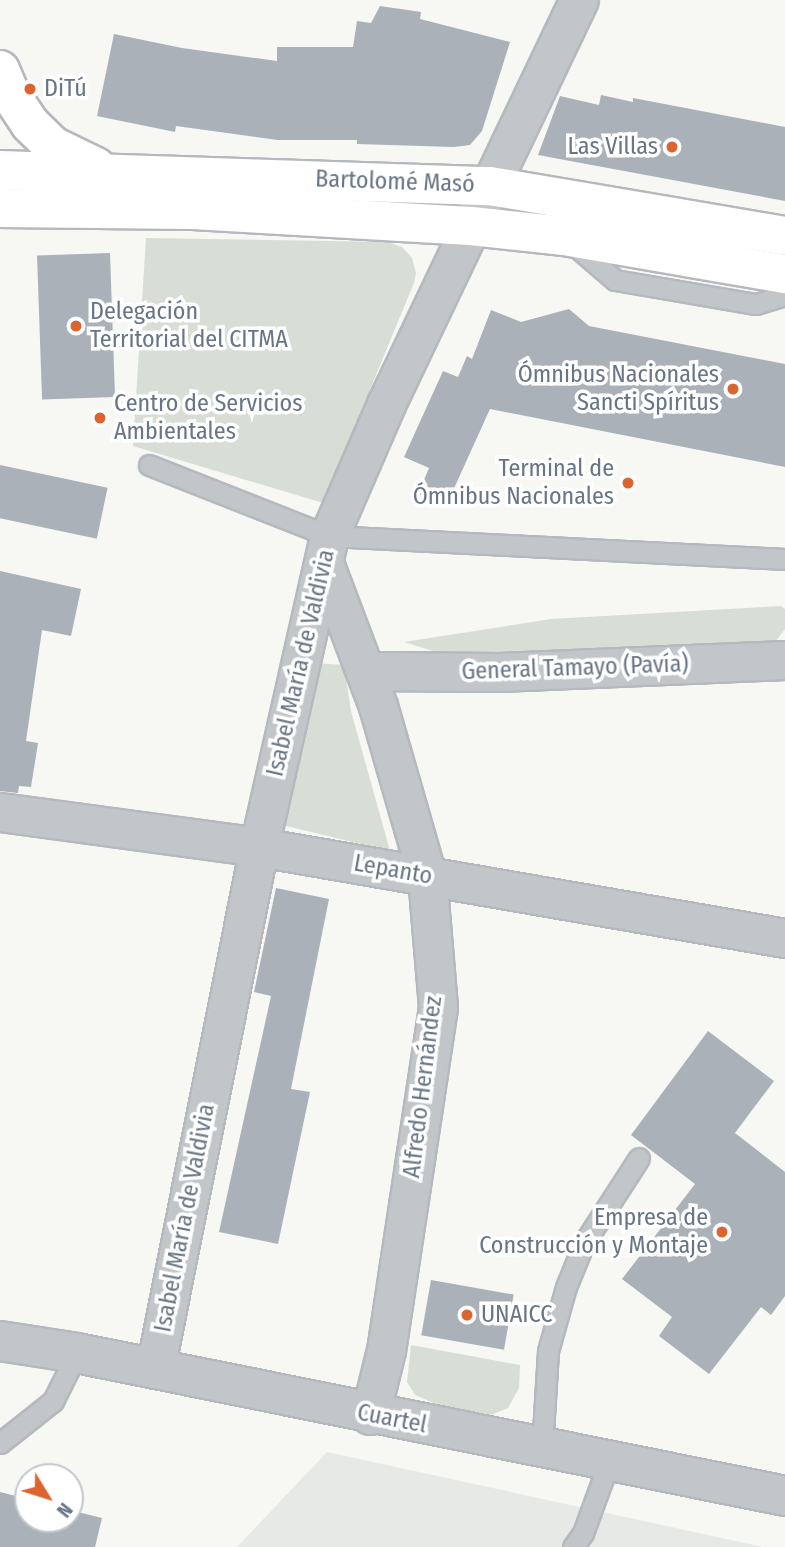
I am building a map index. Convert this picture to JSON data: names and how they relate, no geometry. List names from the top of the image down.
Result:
{
  "streets": {
    "main road": ["Bartolomé Masó"],
    "street": [
      "Isabel María de Valdivia",
      "General Tamayo (Pavía)",
      "Lepanto",
      "Alfredo Hernández",
      "Cuartel"
    ]
  },
  "crossings": [
    ["Bartolomé Masó", "Isabel María de Valdivia"],
    ["Isabel María de Valdivia", "Lepanto"],
    ["Isabel María de Valdivia", "Alfredo Hernández"],
    ["Isabel María de Valdivia", "Cuartel"],
    ["General Tamayo (Pavía)", "Alfredo Hernández"],
    ["Lepanto", "Alfredo Hernández"],
    ["Alfredo Hernández", "Cuartel"]
  ],
  "places": [
    "DiTú",
    "Las Villas",
    "Delegación Territorial del CITMA",
    "Ómnibus Nacionales Sancti Spíritus",
    "Centro de Servicios Ambientales",
    "Terminal de Ómnibus Nacionales",
    "Empresa de Construcción y Montaje",
    "UNAICC"
  ],
  "north": "bottom right"
}
